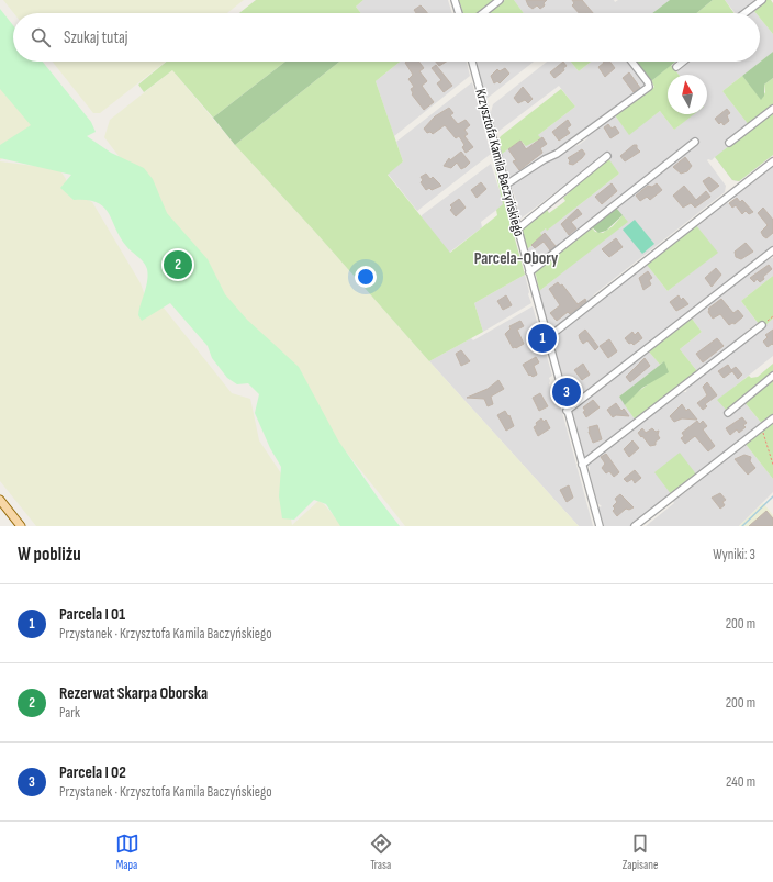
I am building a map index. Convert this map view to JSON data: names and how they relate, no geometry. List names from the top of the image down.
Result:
{
  "streets": {
    "street": ["Krzysztofa Kamila Baczyńskiego"]
  },
  "districts": ["Parcela-Obory"],
  "north": "top",
  "page": {
    "search": "Szukaj tutaj",
    "pins": ["2", "1", "3"],
    "heading": ["W pobliżu", "Wyniki: 3"],
    "list": [
      {
        "mark": "1",
        "name": "Parcela I 01",
        "note": "Przystanek · Krzysztofa Kamila Baczyńskiego",
        "value": "200 m"
      },
      {
        "mark": "2",
        "name": "Rezerwat Skarpa Oborska",
        "note": "Park",
        "value": "200 m"
      },
      {
        "mark": "3",
        "name": "Parcela I 02",
        "note": "Przystanek · Krzysztofa Kamila Baczyńskiego",
        "value": "240 m"
      }
    ],
    "nav": ["Mapa", "Trasa", "Zapisane"]
  }
}
